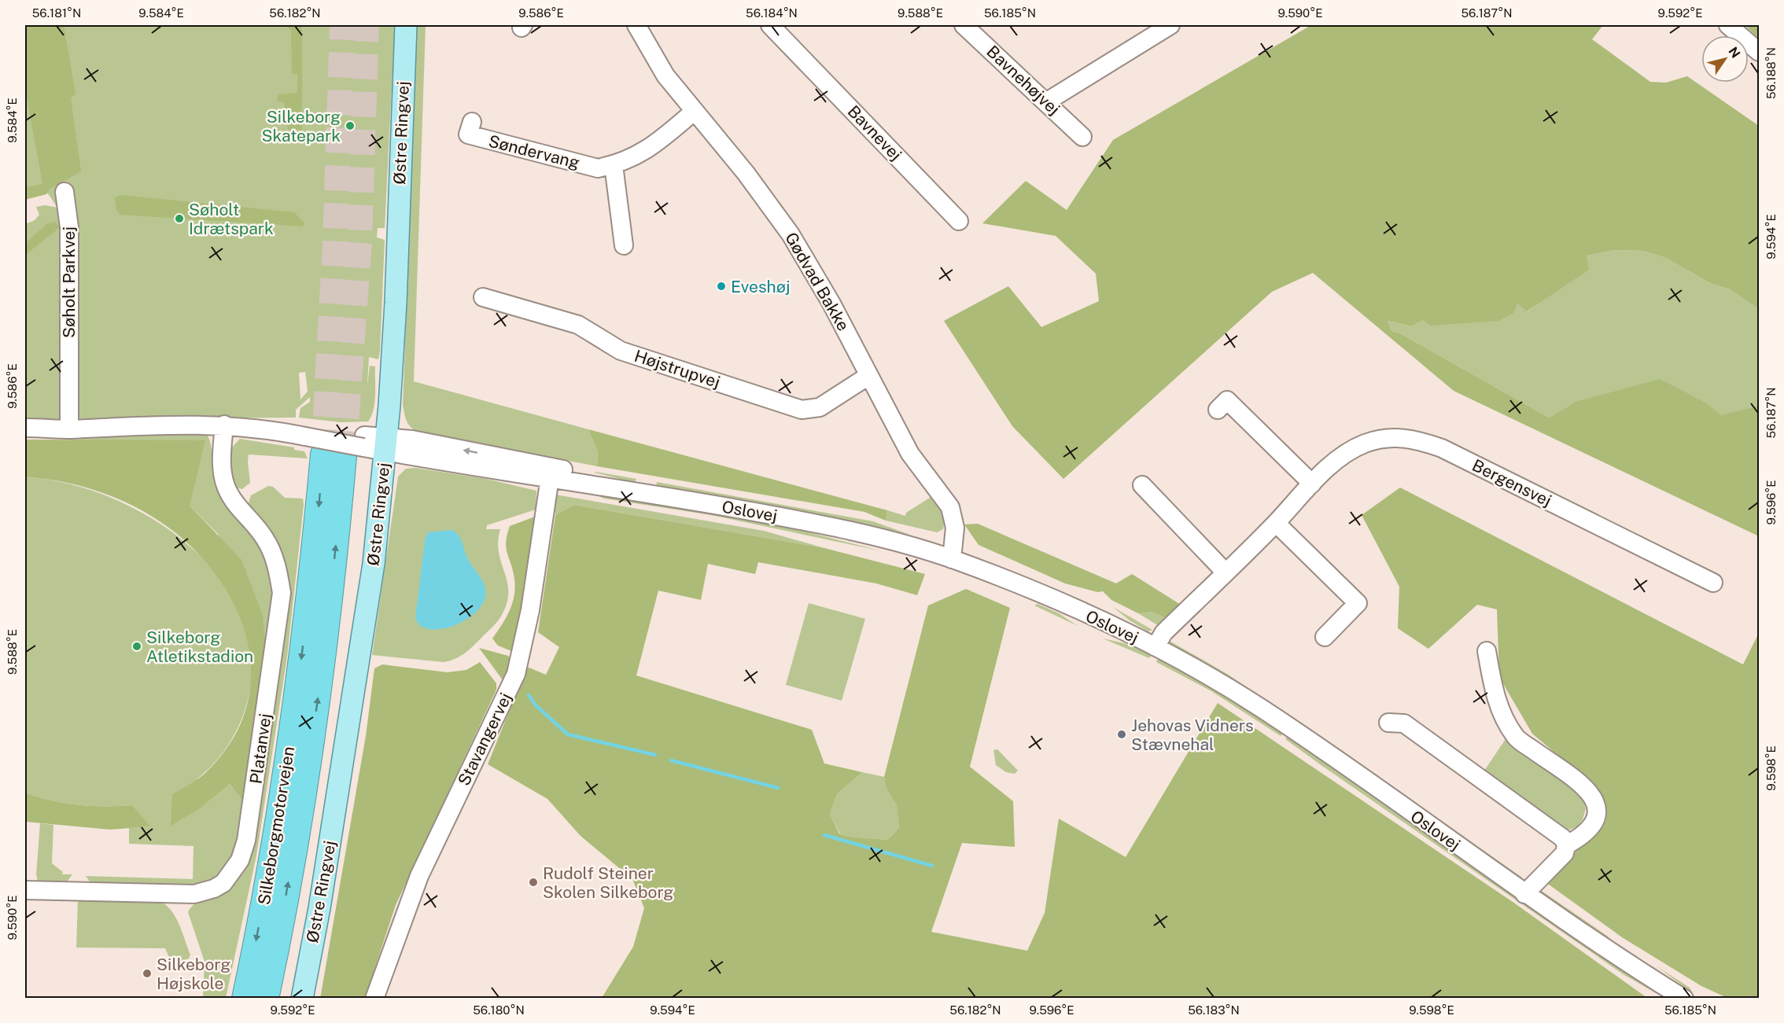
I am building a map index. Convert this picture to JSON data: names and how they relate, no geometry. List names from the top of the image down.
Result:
{
  "streets": {
    "highway": ["Silkeborgmotorvejen"],
    "main road": ["Østre Ringvej"],
    "street": [
      "Bavnehøjvej",
      "Bavnevej",
      "Søndervang",
      "Gødvad Bakke",
      "Søholt Parkvej",
      "Højstrupvej",
      "Bergensvej",
      "Oslovej",
      "Stavangervej",
      "Platanvej"
    ]
  },
  "crossings": [
    ["Østre Ringvej", "Oslovej"],
    ["Søndervang", "Gødvad Bakke"],
    ["Gødvad Bakke", "Højstrupvej"],
    ["Gødvad Bakke", "Oslovej"],
    ["Bergensvej", "Oslovej"],
    ["Oslovej", "Stavangervej"]
  ],
  "places": [
    "Silkeborg Skatepark",
    "Søholt Idrætspark",
    "Eveshøj",
    "Silkeborg Atletikstadion",
    "Jehovas Vidners Stævnehal",
    "Rudolf Steiner Skolen Silkeborg",
    "Silkeborg Højskole"
  ],
  "north": "top right",
  "coordinates": [
    "56.181°N",
    "9.584°E",
    "56.182°N",
    "9.586°E",
    "56.184°N",
    "9.588°E",
    "56.185°N",
    "9.590°E",
    "56.187°N",
    "9.592°E",
    "56.188°N",
    "9.594°E",
    "9.596°E",
    "9.598°E",
    "56.180°N",
    "56.183°N"
  ]
}
